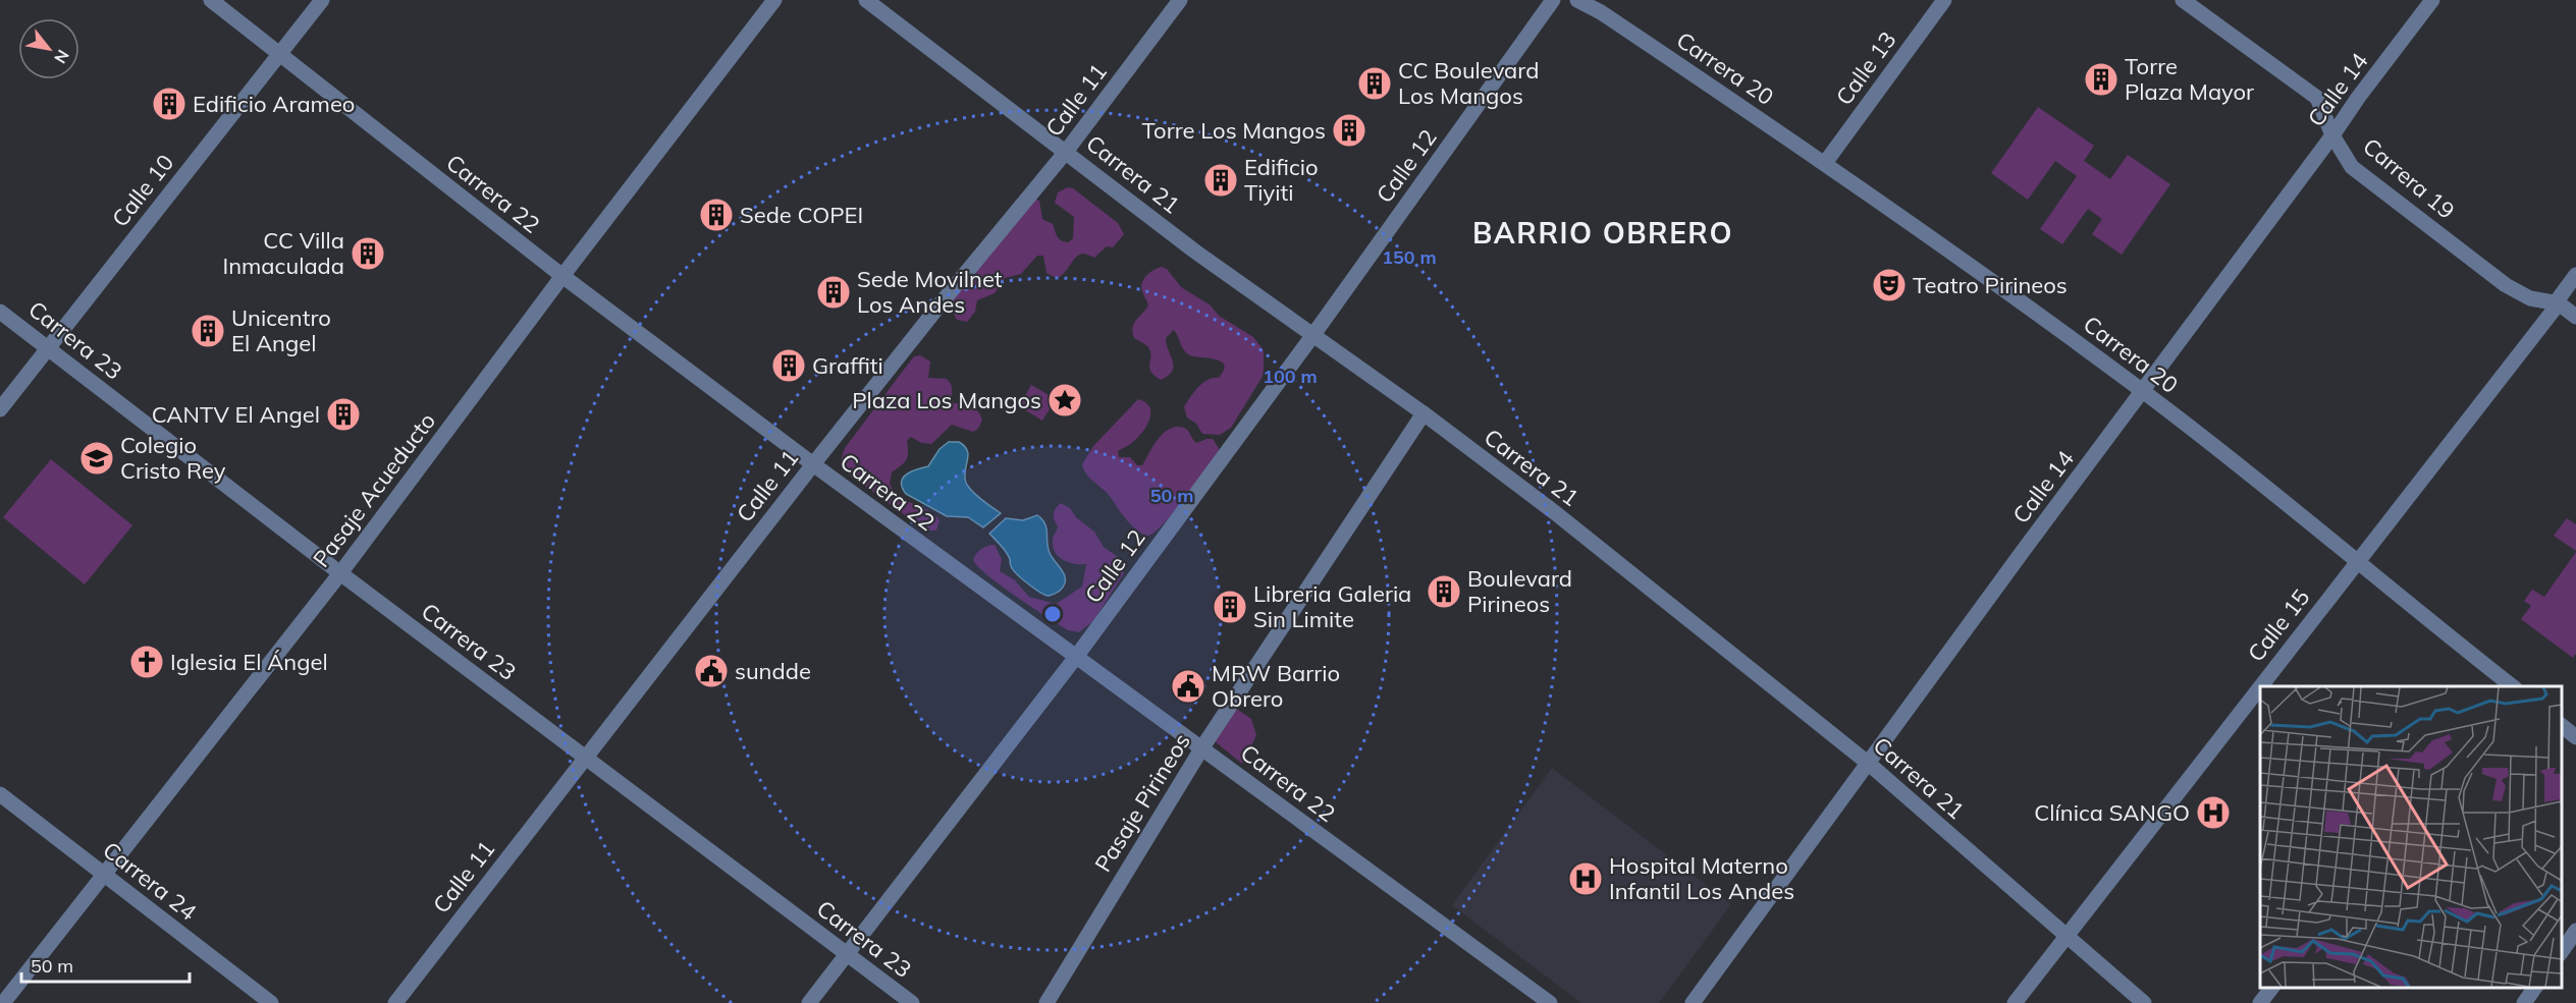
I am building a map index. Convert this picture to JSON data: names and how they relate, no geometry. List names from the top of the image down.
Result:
{
  "streets": {
    "street": [
      "Carrera 20",
      "Calle 13",
      "Calle 14",
      "Calle 11",
      "Calle 12",
      "Carrera 21",
      "Carrera 19",
      "Calle 10",
      "Carrera 22",
      "Carrera 23",
      "Pasaje Acueducto",
      "Calle 15",
      "Pasaje Pirineos",
      "Carrera 24"
    ]
  },
  "crossings": [
    ["Carrera 20", "Calle 13"],
    ["Carrera 20", "Calle 14"],
    ["Carrera 20", "Calle 15"],
    ["Calle 14", "Carrera 21"],
    ["Calle 14", "Carrera 19"],
    ["Calle 11", "Carrera 21"],
    ["Calle 11", "Carrera 22"],
    ["Calle 11", "Carrera 23"],
    ["Calle 12", "Carrera 21"],
    ["Calle 12", "Carrera 22"],
    ["Calle 12", "Carrera 23"],
    ["Carrera 21", "Calle 15"],
    ["Carrera 21", "Pasaje Pirineos"],
    ["Carrera 19", "Calle 15"],
    ["Calle 10", "Carrera 22"],
    ["Calle 10", "Carrera 23"],
    ["Carrera 22", "Pasaje Acueducto"],
    ["Carrera 22", "Pasaje Pirineos"],
    ["Carrera 23", "Pasaje Acueducto"],
    ["Pasaje Acueducto", "Carrera 24"]
  ],
  "districts": ["BARRIO OBRERO"],
  "places": {
    "building": [
      "Torre Plaza Mayor",
      "CC Boulevard Los Mangos",
      "Edificio Arameo",
      "Torre Los Mangos",
      "Edificio Tiyiti",
      "Sede COPEI",
      "CC Villa Inmaculada",
      "Sede Movilnet Los Andes",
      "Unicentro El Angel",
      "Graffiti",
      "CANTV El Angel",
      "Boulevard Pirineos",
      "Libreria Galeria Sin Limite"
    ],
    "theatre": ["Teatro Pirineos"],
    "place": ["Plaza Los Mangos"],
    "school or university": ["Colegio Cristo Rey"],
    "church": ["Iglesia El Ángel"],
    "public building": ["sundde", "MRW Barrio Obrero"],
    "hospital": ["Clínica SANGO", "Hospital Materno Infantil Los Andes"]
  },
  "scale_bar": "50 m",
  "north": "bottom right",
  "rings": ["150 m", "100 m", "50 m"]
}
